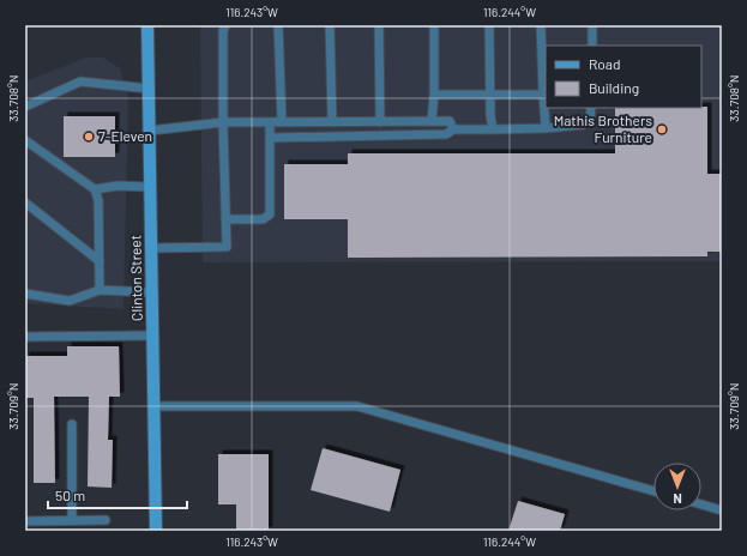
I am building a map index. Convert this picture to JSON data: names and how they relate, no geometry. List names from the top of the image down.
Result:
{
  "streets": {
    "street": ["Clinton Street"]
  },
  "places": ["Mathis Brothers Furniture", "7-Eleven"],
  "legend": ["Road", "Building"],
  "scale_bar": "50 m",
  "north": "bottom",
  "coordinates": [
    "116.243°W",
    "116.244°W",
    "33.708°N",
    "33.709°N"
  ]
}
